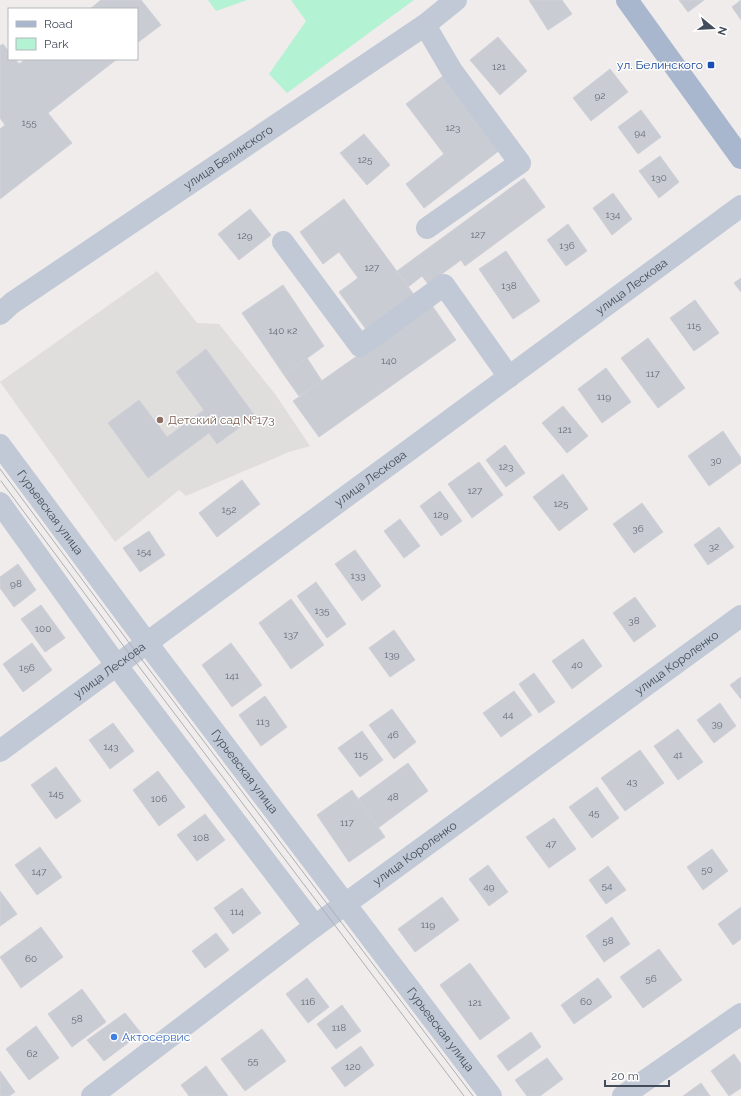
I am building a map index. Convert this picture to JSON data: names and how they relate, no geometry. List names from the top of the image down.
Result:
{
  "streets": {
    "street": [
      "улица Белинского",
      "улица Лескова",
      "Гурьевская улица",
      "улица Короленко"
    ]
  },
  "crossings": [
    ["улица Лескова", "Гурьевская улица"],
    ["Гурьевская улица", "улица Короленко"]
  ],
  "places": {
    "transit": ["ул. Белинского"],
    "other": ["Детский сад №173", "Актосервис"]
  },
  "house_numbers": [
    "121",
    "92",
    "155",
    "123",
    "94",
    "125",
    "130",
    "134",
    "127",
    "129",
    "136",
    "127",
    "138",
    "115",
    "140 к2",
    "140",
    "117",
    "119",
    "121",
    "30",
    "123",
    "127",
    "125",
    "152",
    "129",
    "36",
    "32",
    "154",
    "133",
    "98",
    "135",
    "38",
    "100",
    "137",
    "139",
    "40",
    "156",
    "141",
    "44",
    "113",
    "39",
    "46",
    "143",
    "115",
    "41",
    "43",
    "145",
    "48",
    "106",
    "45",
    "117",
    "108",
    "47",
    "50",
    "147",
    "54",
    "49",
    "114",
    "119",
    "58",
    "60",
    "56",
    "116",
    "60",
    "121",
    "58",
    "118",
    "62",
    "55",
    "120"
  ],
  "legend": ["Road", "Park"],
  "scale_bar": "20 m",
  "north": "right"
}
